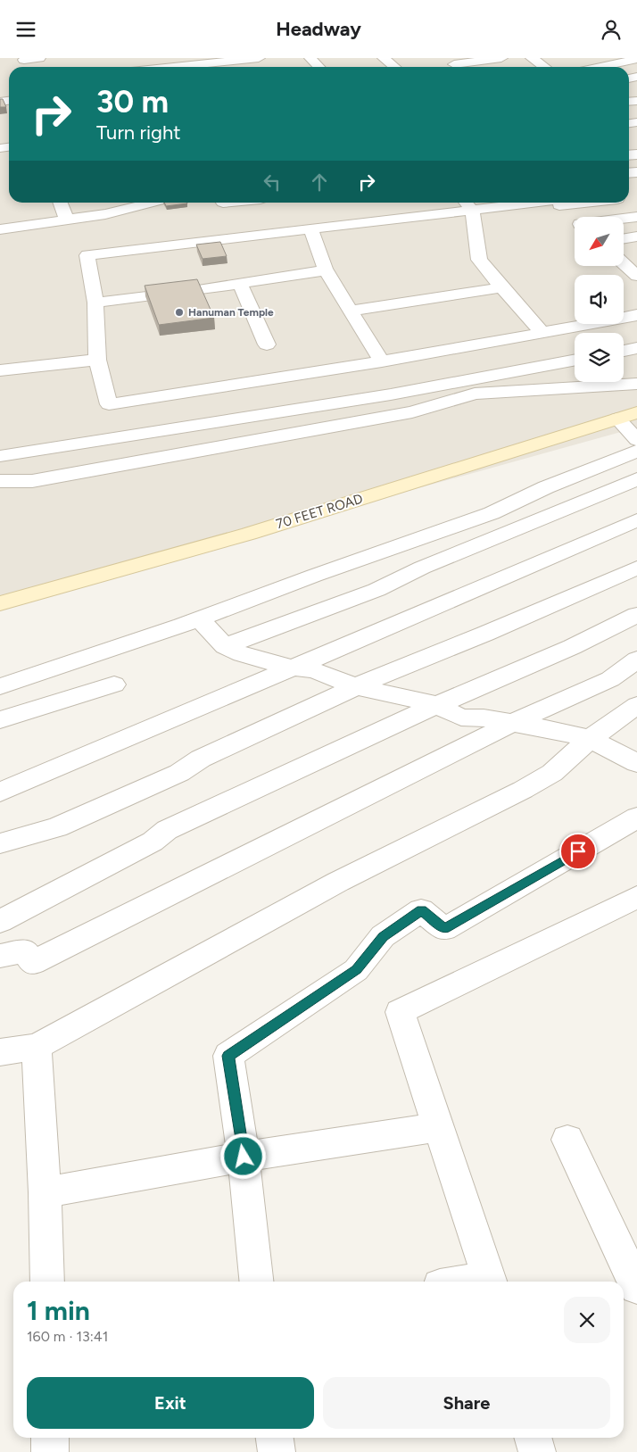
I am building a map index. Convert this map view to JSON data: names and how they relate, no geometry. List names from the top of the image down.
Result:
{
  "streets": {
    "street": ["70 FEET ROAD"]
  },
  "places": ["Hanuman Temple"],
  "north": "bottom left",
  "page": {
    "header": "Headway",
    "turn": ["30 m", "Turn right"],
    "heading": ["1 min", "160 m · 13:41"],
    "buttons": ["Exit", "Share"]
  }
}
